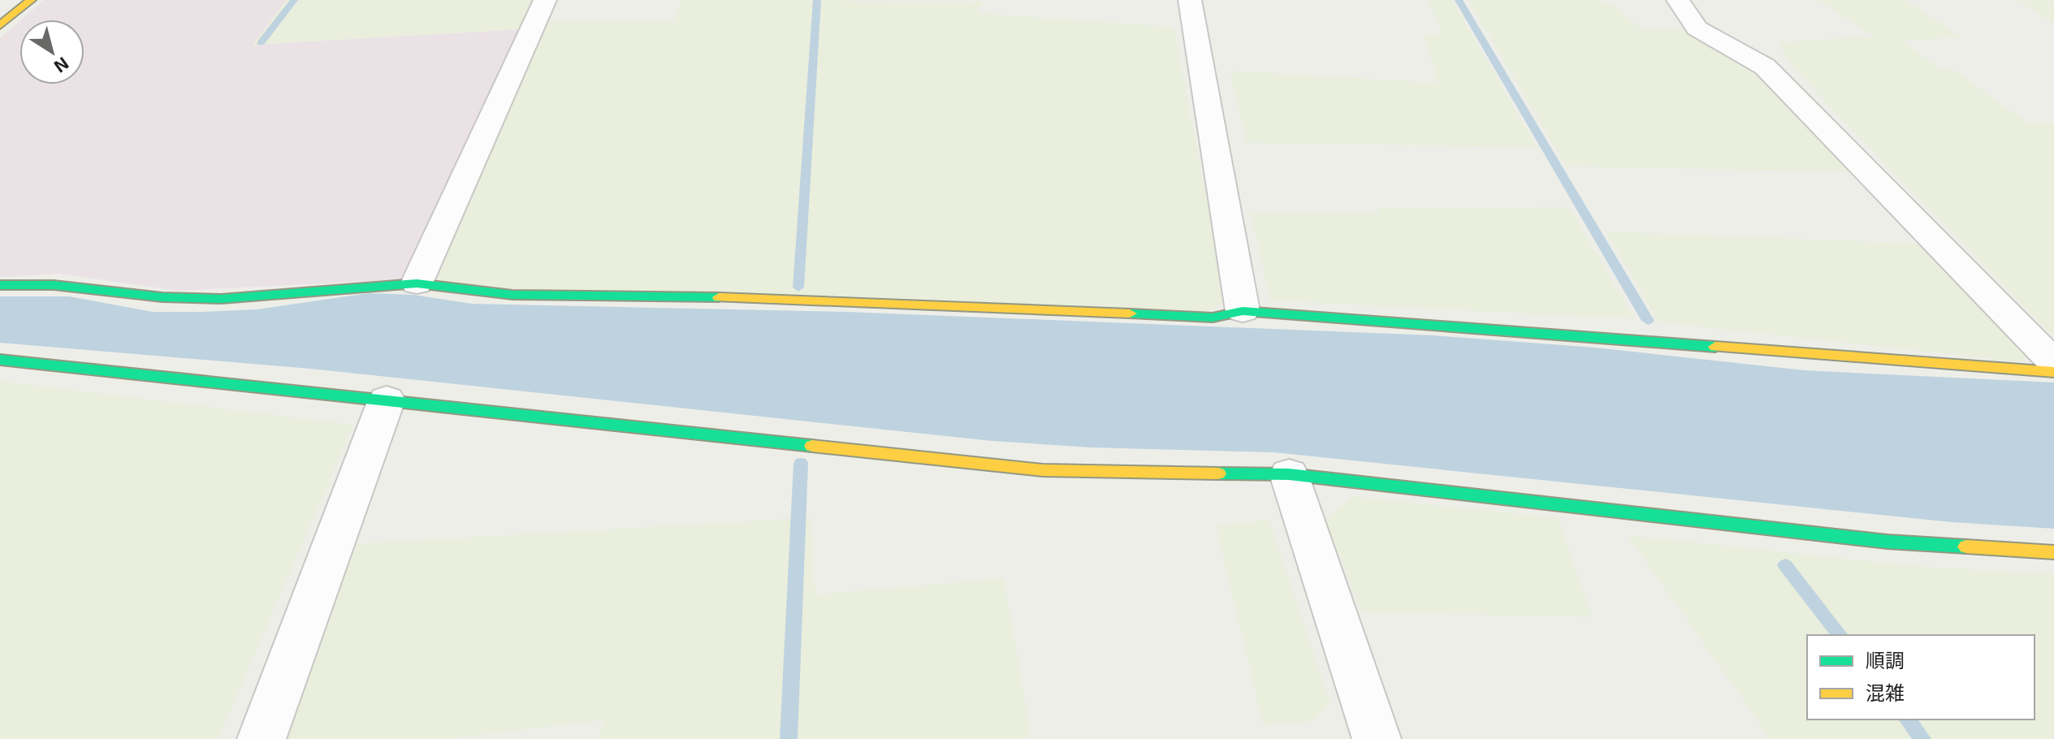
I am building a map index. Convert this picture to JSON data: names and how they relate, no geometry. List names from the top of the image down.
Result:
{
  "legend": ["順調", "混雑"],
  "north": "bottom right"
}
